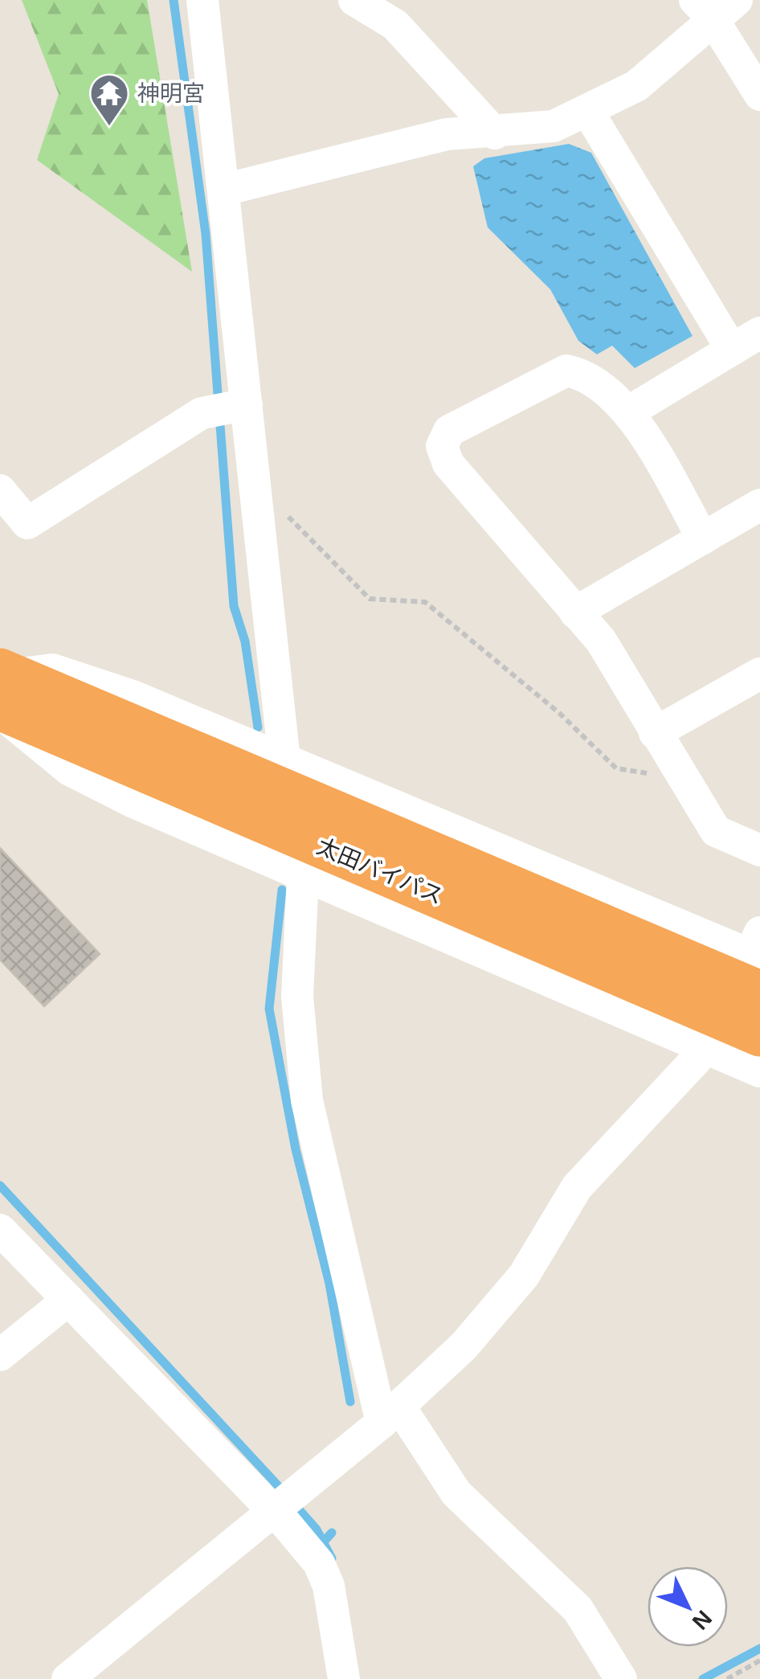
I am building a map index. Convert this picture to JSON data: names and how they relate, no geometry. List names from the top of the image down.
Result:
{
  "streets": {
    "highway": ["太田バイパス"]
  },
  "places": {
    "temple": ["神明宮"]
  },
  "north": "bottom right"
}
